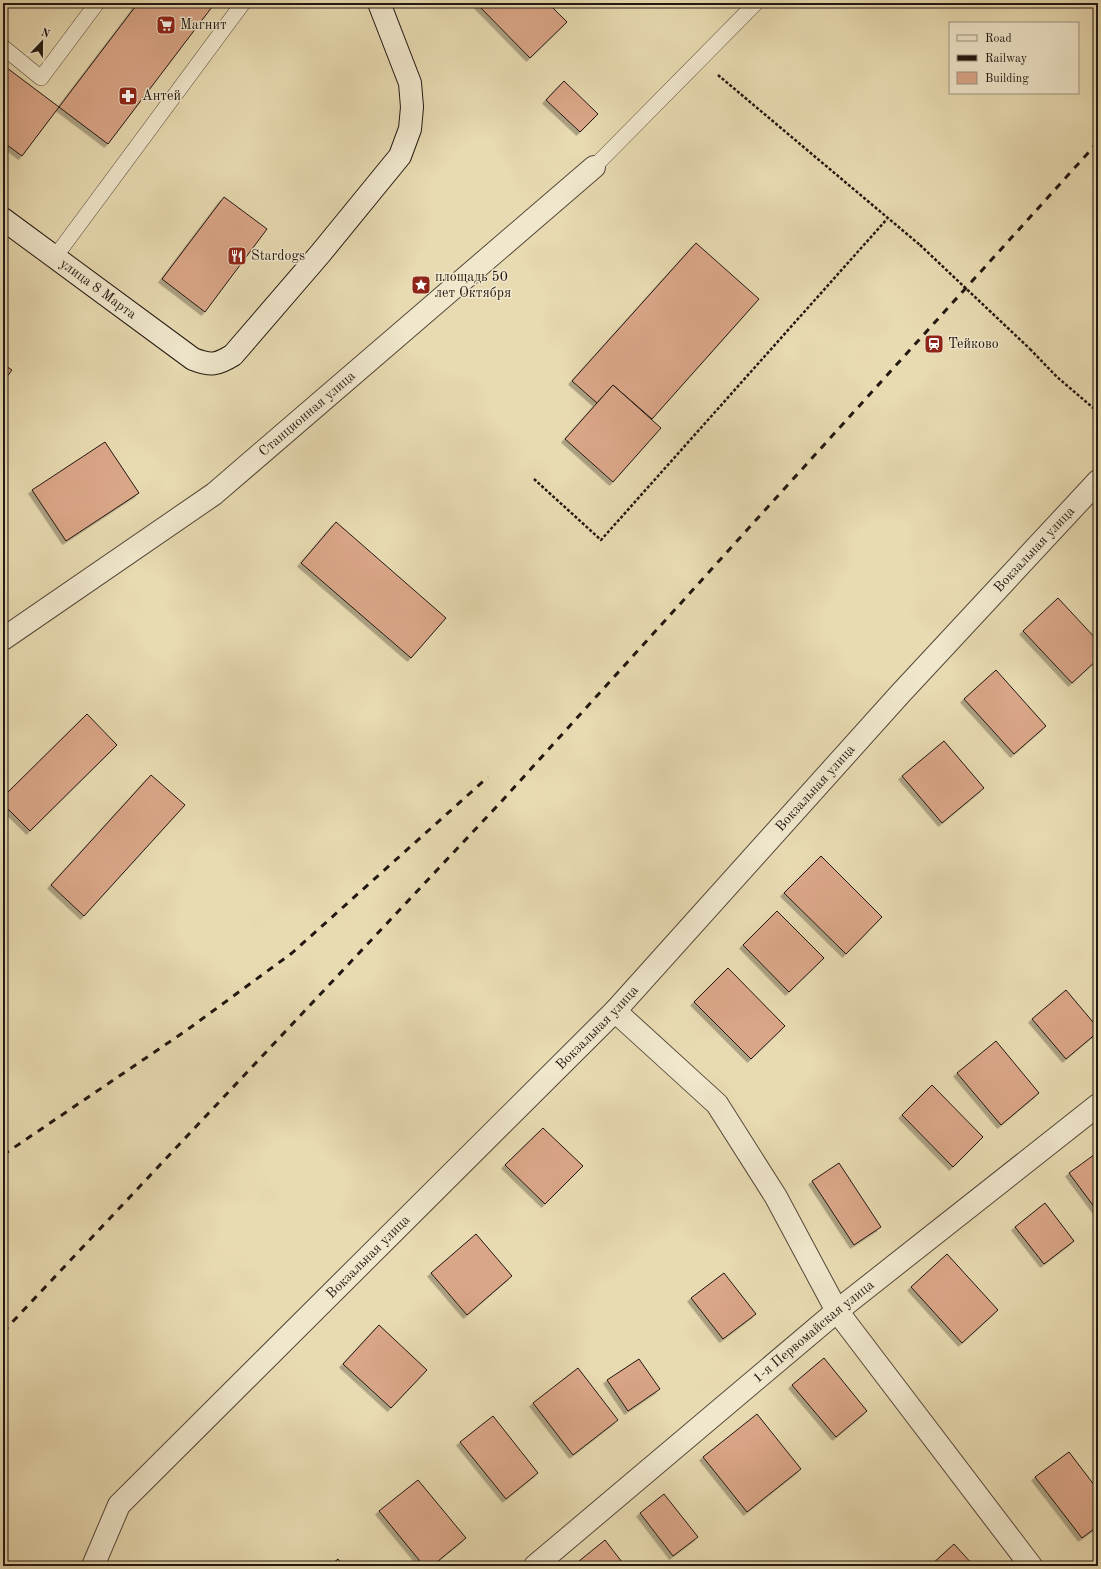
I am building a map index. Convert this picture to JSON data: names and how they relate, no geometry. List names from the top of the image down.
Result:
{
  "streets": {
    "street": [
      "улица 8 Марта",
      "Станционная улица",
      "Вокзальная улица",
      "1-я Первомайская улица"
    ]
  },
  "places": {
    "supermarket": ["Магнит"],
    "pharmacy": ["Антей"],
    "restaurant": ["Stardogs"],
    "place": ["площадь 50 лет Октября"],
    "station": ["Тейково"]
  },
  "legend": ["Road", "Railway", "Building"],
  "north": "top"
}
